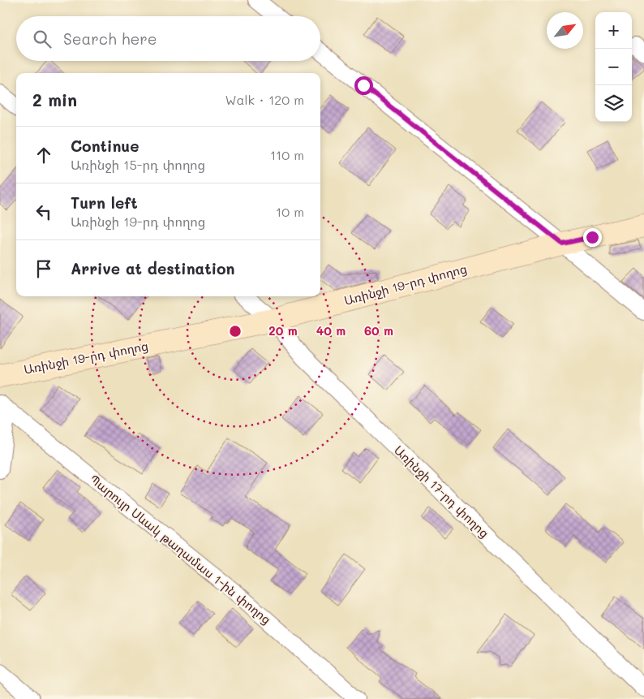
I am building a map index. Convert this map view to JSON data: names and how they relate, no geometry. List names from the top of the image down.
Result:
{
  "streets": {
    "street": ["Առինջի 19-րդ փողոց", "Առինջի 17-րդ փողոց", "Պարույր Սևակ թաղամաս 1-ին փողոց"]
  },
  "crossings": [
    ["Առինջի 19-րդ փողոց", "Առինջի 17-րդ փողոց"]
  ],
  "north": "top right",
  "page": {
    "map_buttons": ["+", "−"],
    "search": "Search here",
    "heading": ["2 min", "Walk · 120 m"],
    "list": [
      ["Continue", "Առինջի 15-րդ փողոց", "110 m"],
      ["Turn left", "Առինջի 19-րդ փողոց", "10 m"],
      "Arrive at destination"
    ]
  },
  "rings": ["20 m", "40 m", "60 m"]
}
